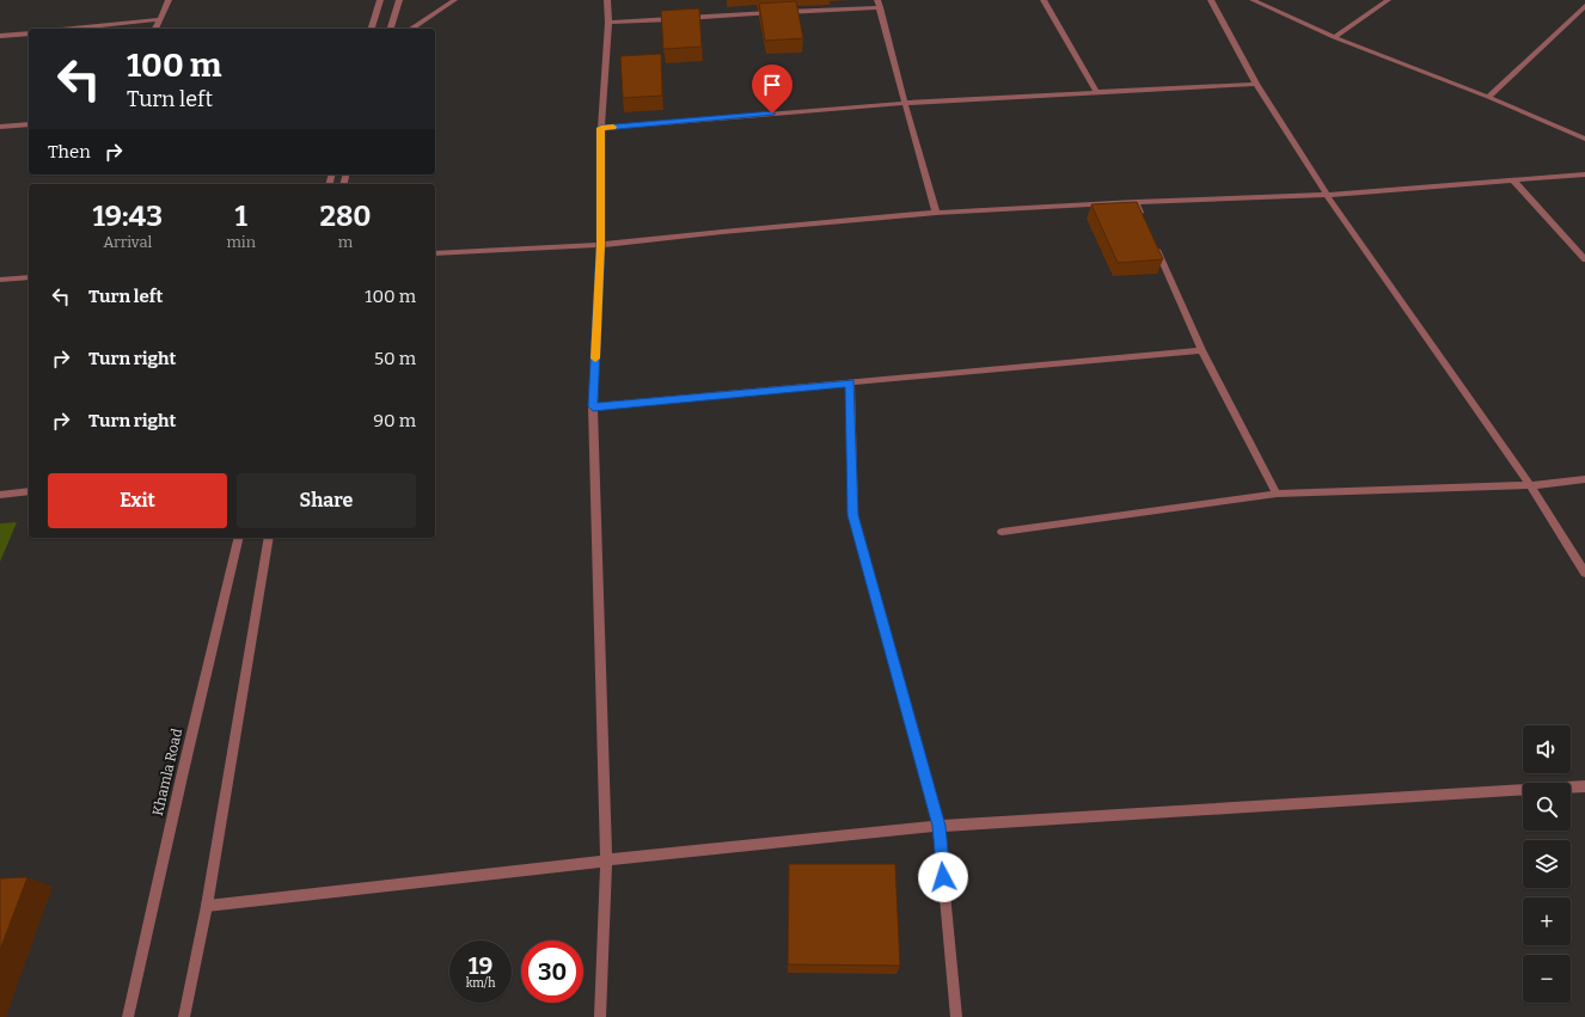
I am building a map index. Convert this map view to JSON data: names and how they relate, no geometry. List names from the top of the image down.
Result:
{
  "streets": {
    "street": ["Khamla Road"]
  },
  "page": {
    "turn": ["100 m", "Turn left"],
    "then": "Then",
    "eta": [
      "19:43",
      "Arrival",
      "1",
      "min",
      "280",
      "m"
    ],
    "list": [
      {
        "name": "Turn left",
        "value": "100 m"
      },
      {
        "name": "Turn right",
        "value": "50 m"
      },
      {
        "name": "Turn right",
        "value": "90 m"
      }
    ],
    "buttons": ["Exit", "Share"],
    "map_buttons": ["+", "−"],
    "speed": "19 km/h",
    "limit": "30"
  }
}
